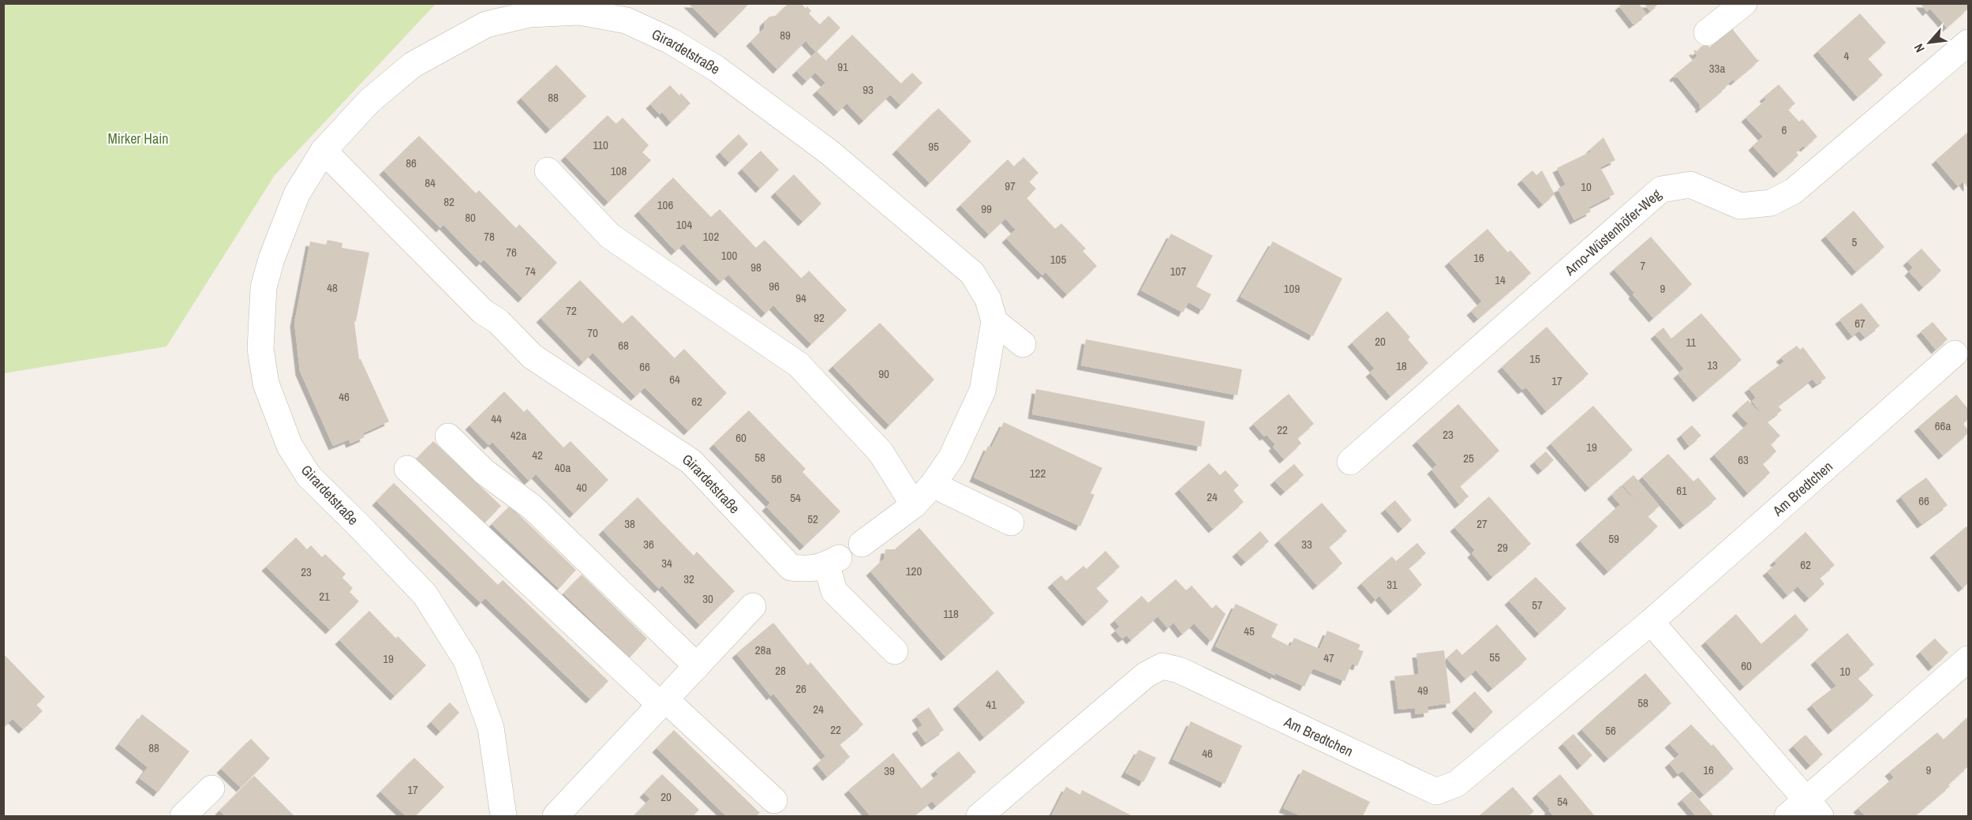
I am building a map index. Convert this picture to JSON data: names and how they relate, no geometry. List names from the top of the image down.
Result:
{
  "streets": {
    "street": ["Girardetstraße", "Arno-Wüstenhöfer-Weg", "Am Bredtchen"]
  },
  "parks": ["Mirker Hain"],
  "house_numbers": [
    "89",
    "4",
    "91",
    "33a",
    "93",
    "88",
    "6",
    "110",
    "95",
    "86",
    "108",
    "84",
    "97",
    "10",
    "82",
    "106",
    "99",
    "80",
    "104",
    "78",
    "102",
    "5",
    "76",
    "100",
    "16",
    "105",
    "7",
    "98",
    "74",
    "107",
    "14",
    "96",
    "48",
    "109",
    "9",
    "94",
    "72",
    "92",
    "67",
    "70",
    "20",
    "11",
    "68",
    "15",
    "13",
    "18",
    "66",
    "90",
    "64",
    "17",
    "46",
    "62",
    "44",
    "66a",
    "22",
    "23",
    "42a",
    "60",
    "19",
    "42",
    "58",
    "25",
    "63",
    "40a",
    "122",
    "56",
    "40",
    "61",
    "24",
    "54",
    "66",
    "52",
    "38",
    "27",
    "59",
    "36",
    "33",
    "29",
    "34",
    "62",
    "120",
    "23",
    "32",
    "31",
    "21",
    "30",
    "57",
    "118",
    "45",
    "28a",
    "55",
    "47",
    "19",
    "60",
    "28",
    "10",
    "26",
    "49",
    "58",
    "41",
    "24",
    "22",
    "56",
    "88",
    "46",
    "16",
    "9",
    "39",
    "17",
    "20",
    "54"
  ],
  "north": "bottom left"
}
